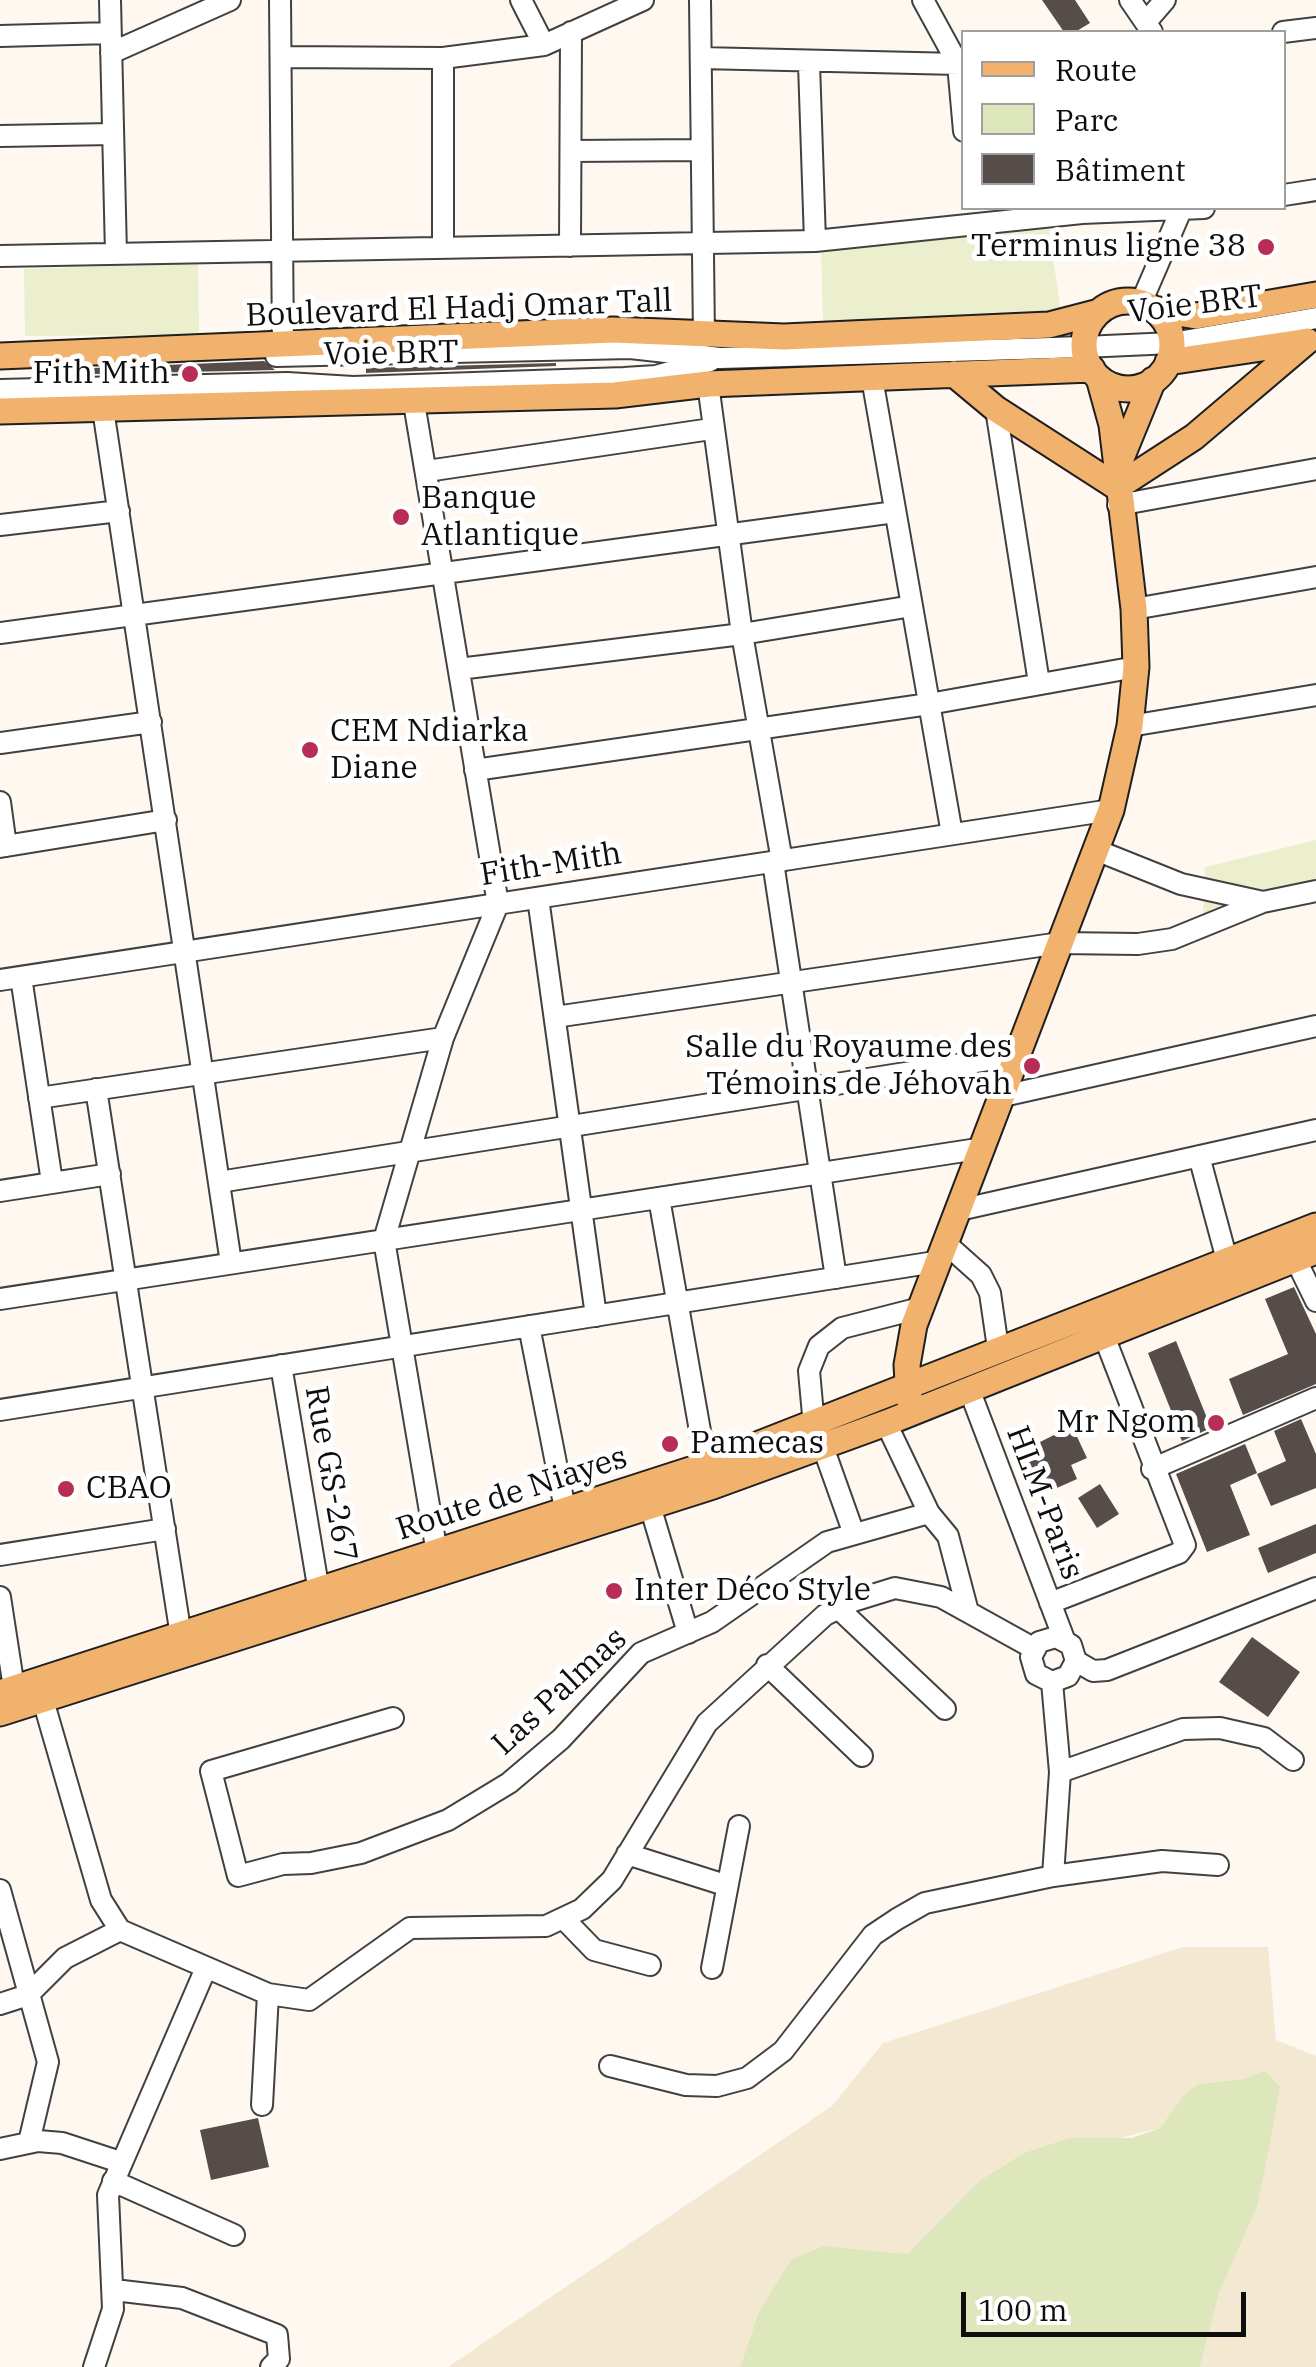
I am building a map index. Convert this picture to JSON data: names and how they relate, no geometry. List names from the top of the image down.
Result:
{
  "streets": {
    "main road": ["Boulevard El Hadj Omar Tall", "Route de Niayes"],
    "street": [
      "Voie BRT",
      "Fith-Mith",
      "Rue GS-267",
      "HLM-Paris",
      "Las Palmas"
    ]
  },
  "crossings": [
    ["Voie BRT", "Boulevard El Hadj Omar Tall"],
    ["Rue GS-267", "Route de Niayes"],
    ["Route de Niayes", "HLM-Paris"]
  ],
  "places": [
    "Terminus ligne 38",
    "Fith Mith",
    "Banque Atlantique",
    "CEM Ndiarka Diane",
    "Salle du Royaume des Témoins de Jéhovah",
    "Mr Ngom",
    "Pamecas",
    "CBAO",
    "Inter Déco Style"
  ],
  "legend": ["Route", "Parc", "Bâtiment"],
  "scale_bar": "100 m"
}
